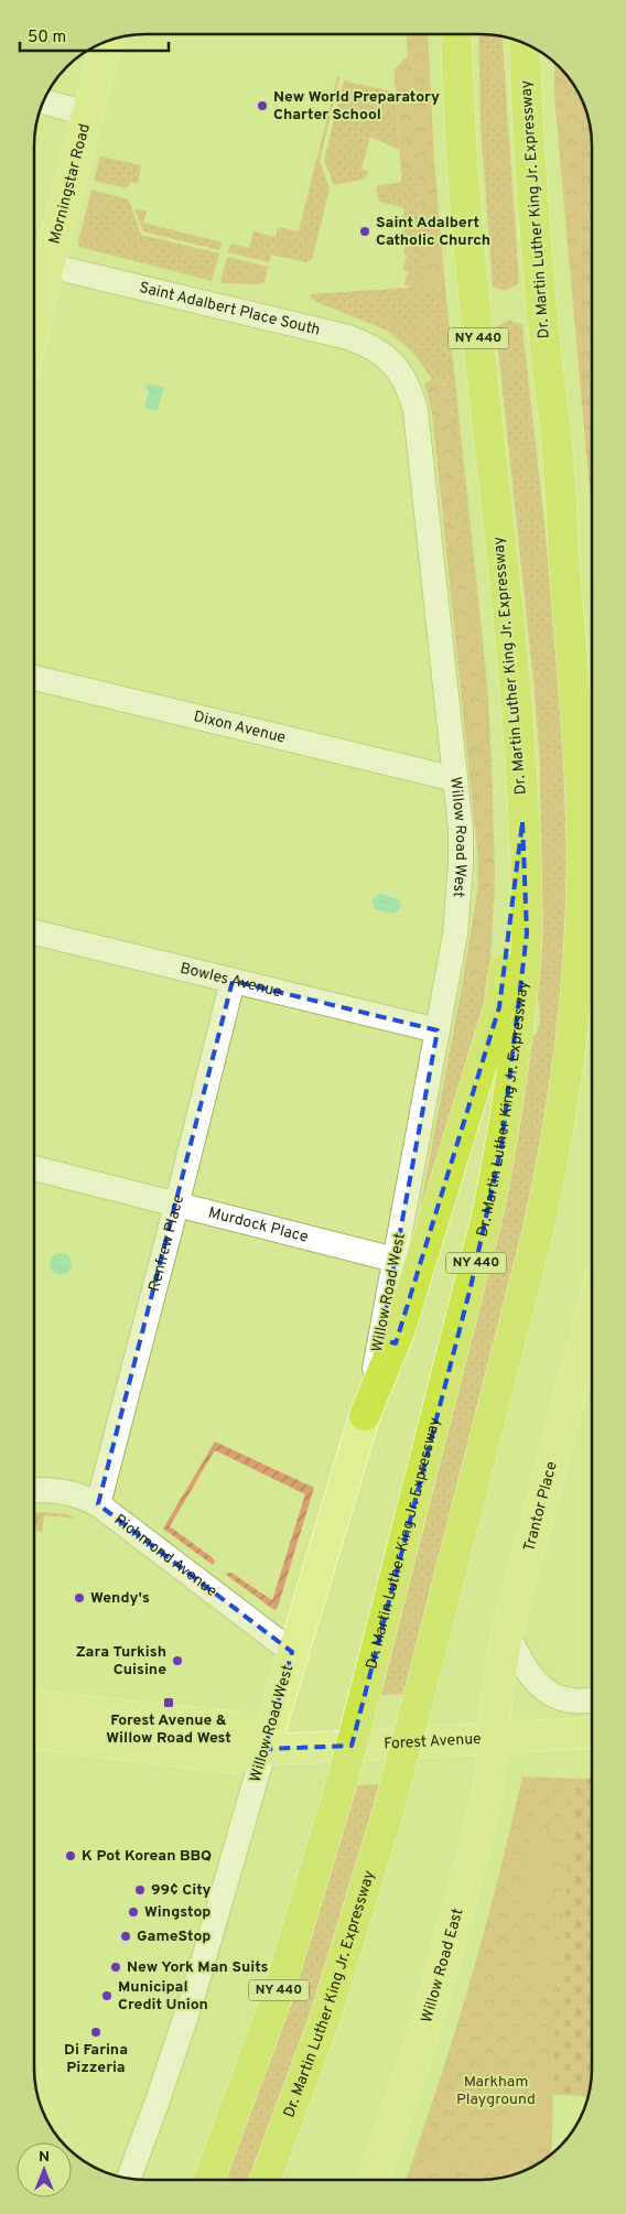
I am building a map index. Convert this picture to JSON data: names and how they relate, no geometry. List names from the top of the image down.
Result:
{
  "streets": {
    "highway": ["Dr. Martin Luther King Jr. Expressway", "NY 440"],
    "main road": [
      "Morningstar Road",
      "Willow Road West",
      "Trantor Place",
      "Forest Avenue",
      "Willow Road East"
    ],
    "street": [
      "Saint Adalbert Place South",
      "Dixon Avenue",
      "Bowles Avenue",
      "Murdock Place",
      "Renfrew Place",
      "Richmond Avenue"
    ]
  },
  "crossings": [
    ["Morningstar Road", "Saint Adalbert Place South"],
    ["Saint Adalbert Place South", "Willow Road West"],
    ["Dixon Avenue", "Willow Road West"],
    ["Willow Road West", "Bowles Avenue"],
    ["Willow Road West", "Murdock Place"],
    ["Willow Road West", "Richmond Avenue"],
    ["Willow Road West", "Forest Avenue"],
    ["Bowles Avenue", "Renfrew Place"],
    ["Murdock Place", "Renfrew Place"],
    ["Renfrew Place", "Richmond Avenue"],
    ["Trantor Place", "Forest Avenue"],
    ["Trantor Place", "Willow Road East"],
    ["Forest Avenue", "Willow Road East"]
  ],
  "parks": ["Markham Playground"],
  "places": {
    "other": [
      "New World Preparatory Charter School",
      "Saint Adalbert Catholic Church",
      "Wendy's",
      "Zara Turkish Cuisine",
      "K Pot Korean BBQ",
      "99¢ City",
      "Wingstop",
      "GameStop",
      "New York Man Suits",
      "Municipal Credit Union",
      "Di Farina Pizzeria"
    ],
    "transit": ["Forest Avenue & Willow Road West"]
  },
  "scale_bar": "50 m",
  "north": "top"
}
